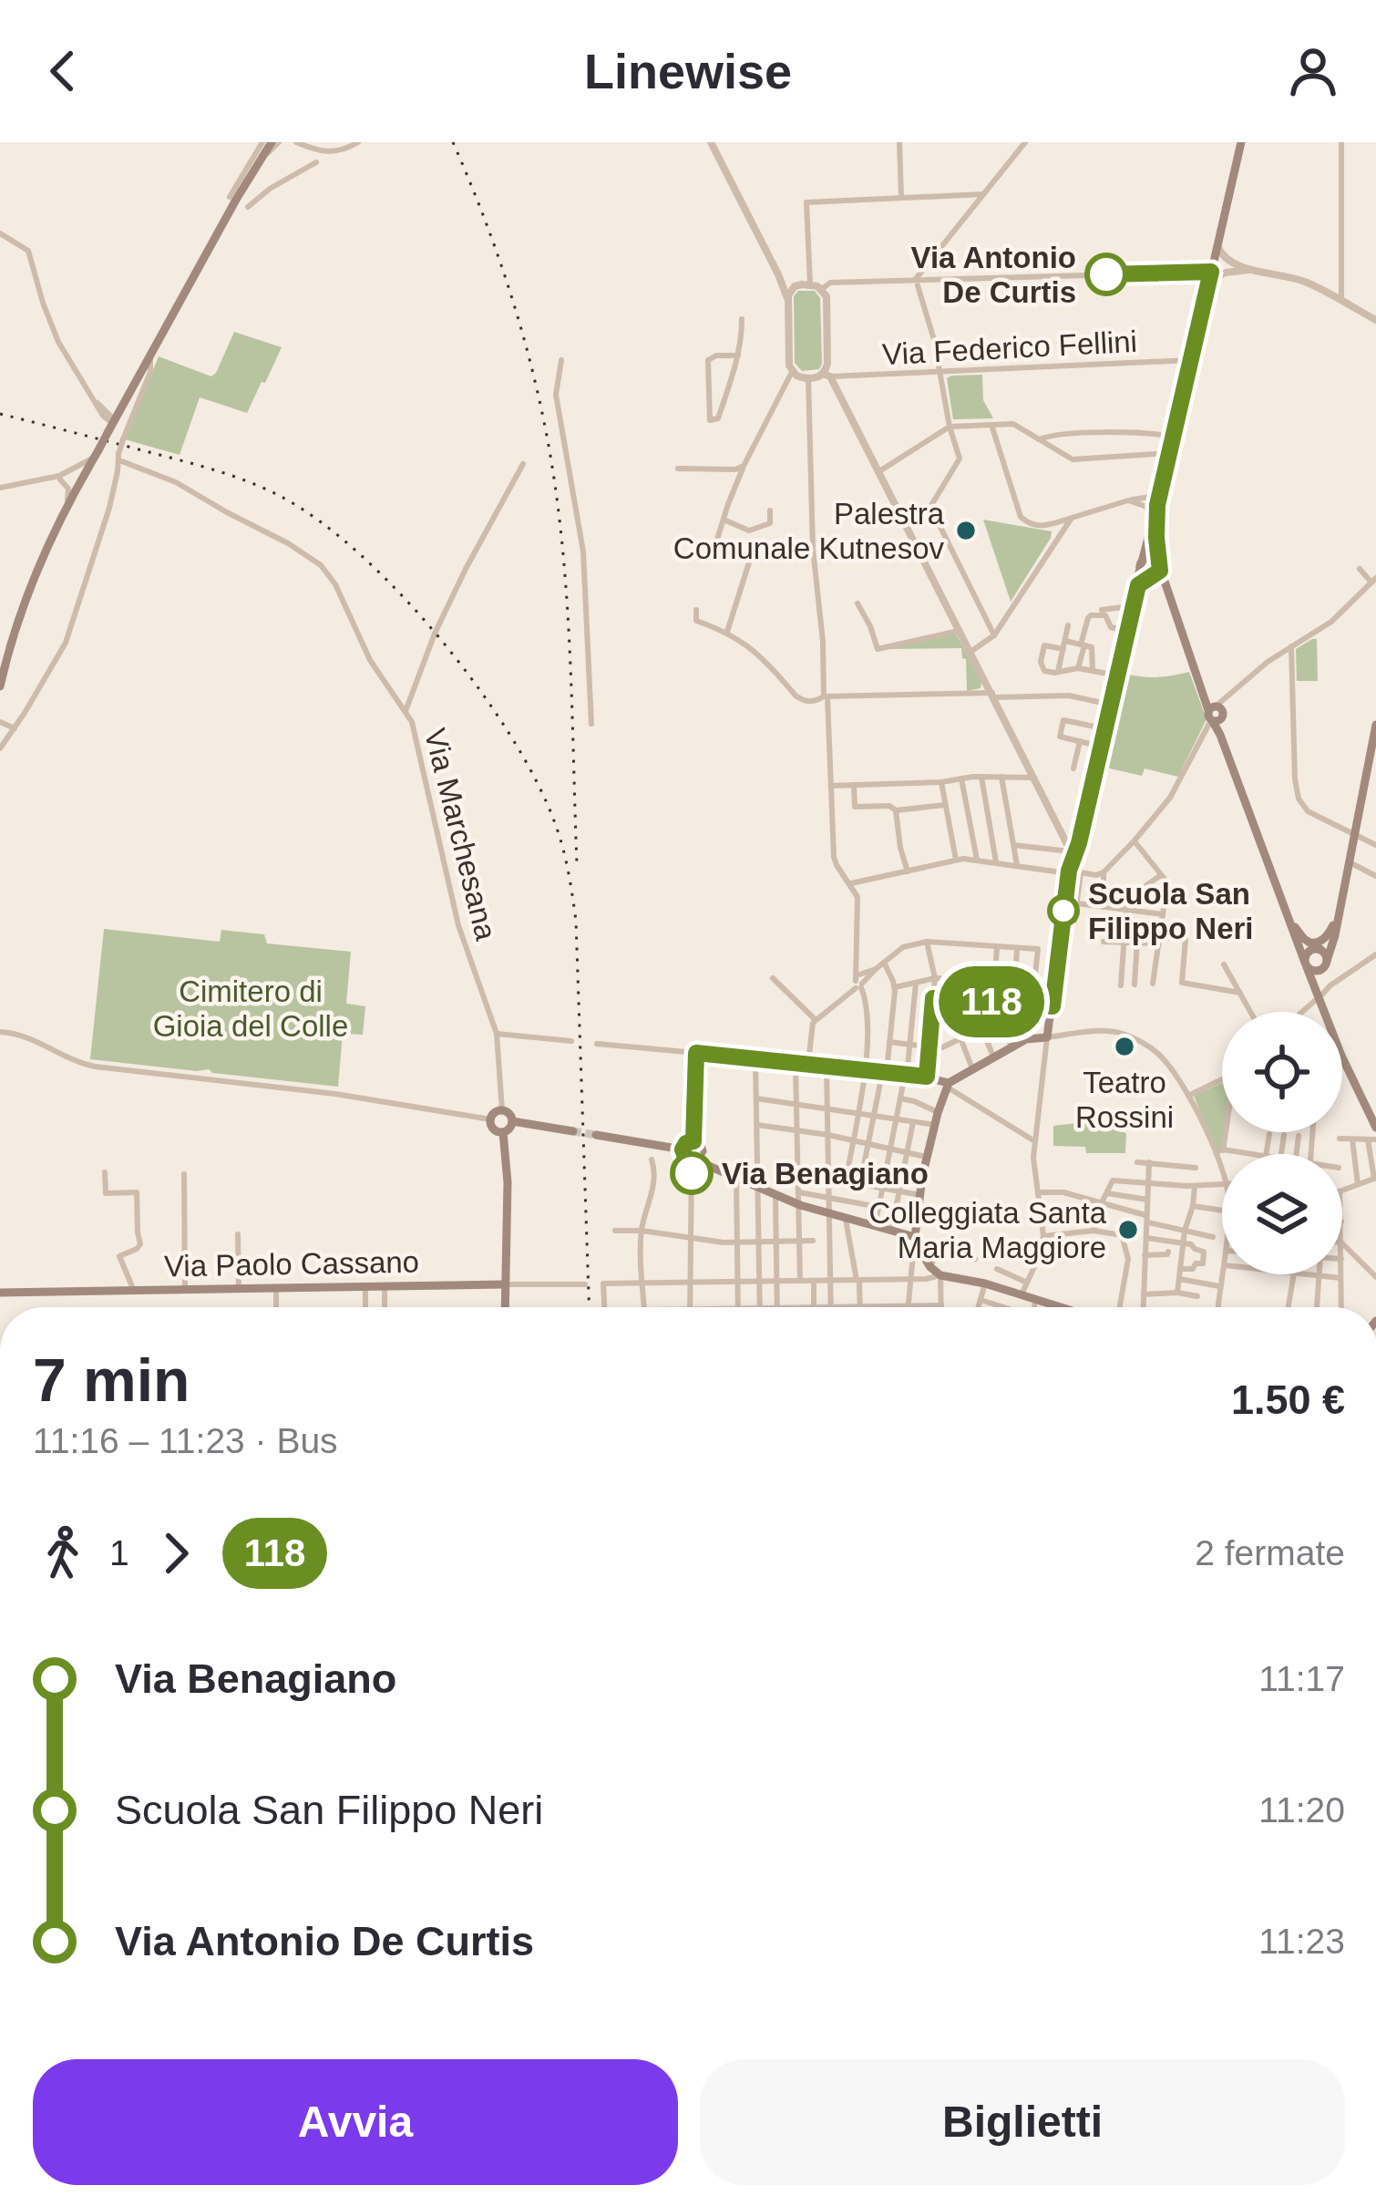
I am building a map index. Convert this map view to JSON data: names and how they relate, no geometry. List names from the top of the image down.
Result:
{
  "streets": {
    "main road": ["Via Paolo Cassano"],
    "street": ["Via Federico Fellini", "Via Marchesana"]
  },
  "parks": ["Cimitero di Gioia del Colle"],
  "places": [
    "Via Antonio De Curtis",
    "Palestra Comunale Kutnesov",
    "Scuola San Filippo Neri",
    "Teatro Rossini",
    "Via Benagiano",
    "Colleggiata Santa Maria Maggiore"
  ],
  "lines": ["bus line 118"],
  "page": {
    "header": "Linewise",
    "on_map": "118",
    "heading": ["7 min", "11:16 – 11:23 · Bus", "1.50 €"],
    "legs": ["1", "118", "2 fermate"],
    "list": [
      {
        "name": "Via Benagiano",
        "value": "11:17"
      },
      {
        "name": "Scuola San Filippo Neri",
        "value": "11:20"
      },
      {
        "name": "Via Antonio De Curtis",
        "value": "11:23"
      }
    ],
    "buttons": ["Avvia", "Biglietti"]
  }
}
